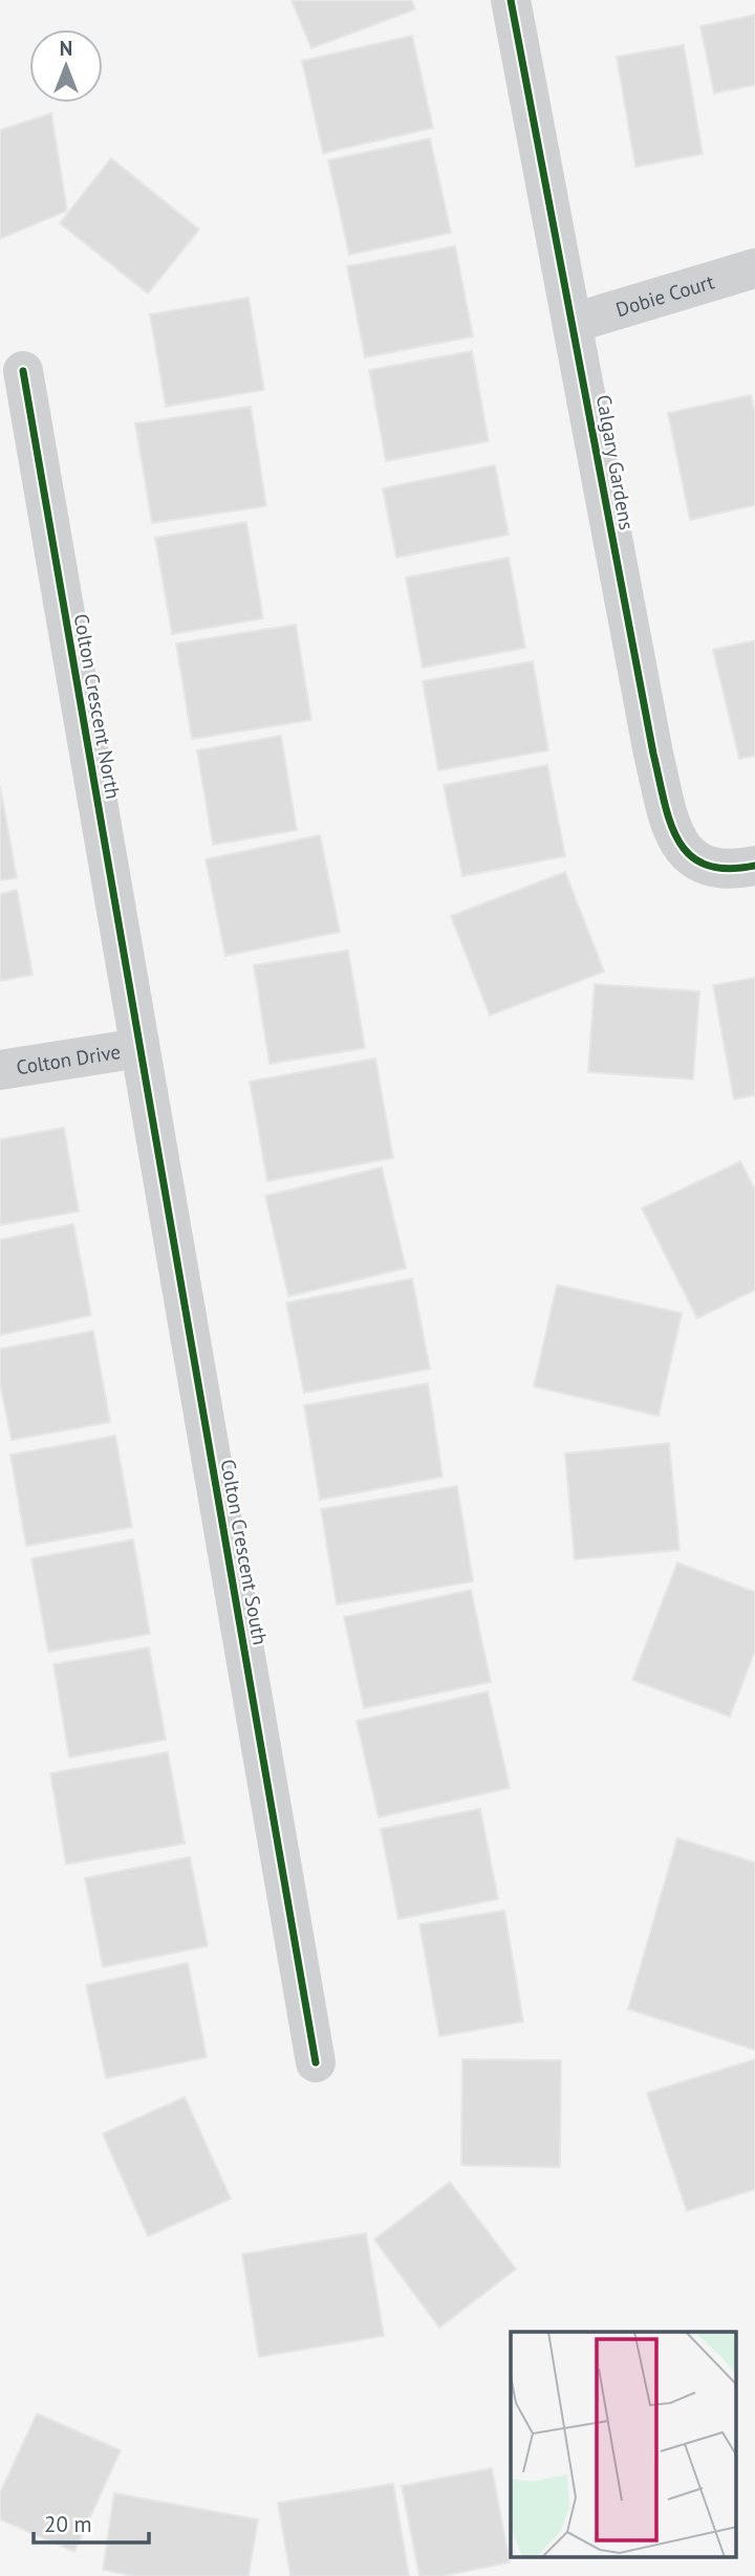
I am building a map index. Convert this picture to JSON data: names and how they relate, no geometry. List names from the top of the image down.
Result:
{
  "streets": {
    "street": [
      "Dobie Court",
      "Calgary Gardens",
      "Colton Crescent North",
      "Colton Drive",
      "Colton Crescent South"
    ]
  },
  "crossings": [
    ["Dobie Court", "Calgary Gardens"],
    ["Colton Crescent North", "Colton Drive"],
    ["Colton Crescent North", "Colton Crescent South"],
    ["Colton Drive", "Colton Crescent South"]
  ],
  "scale_bar": "20 m",
  "north": "top"
}
